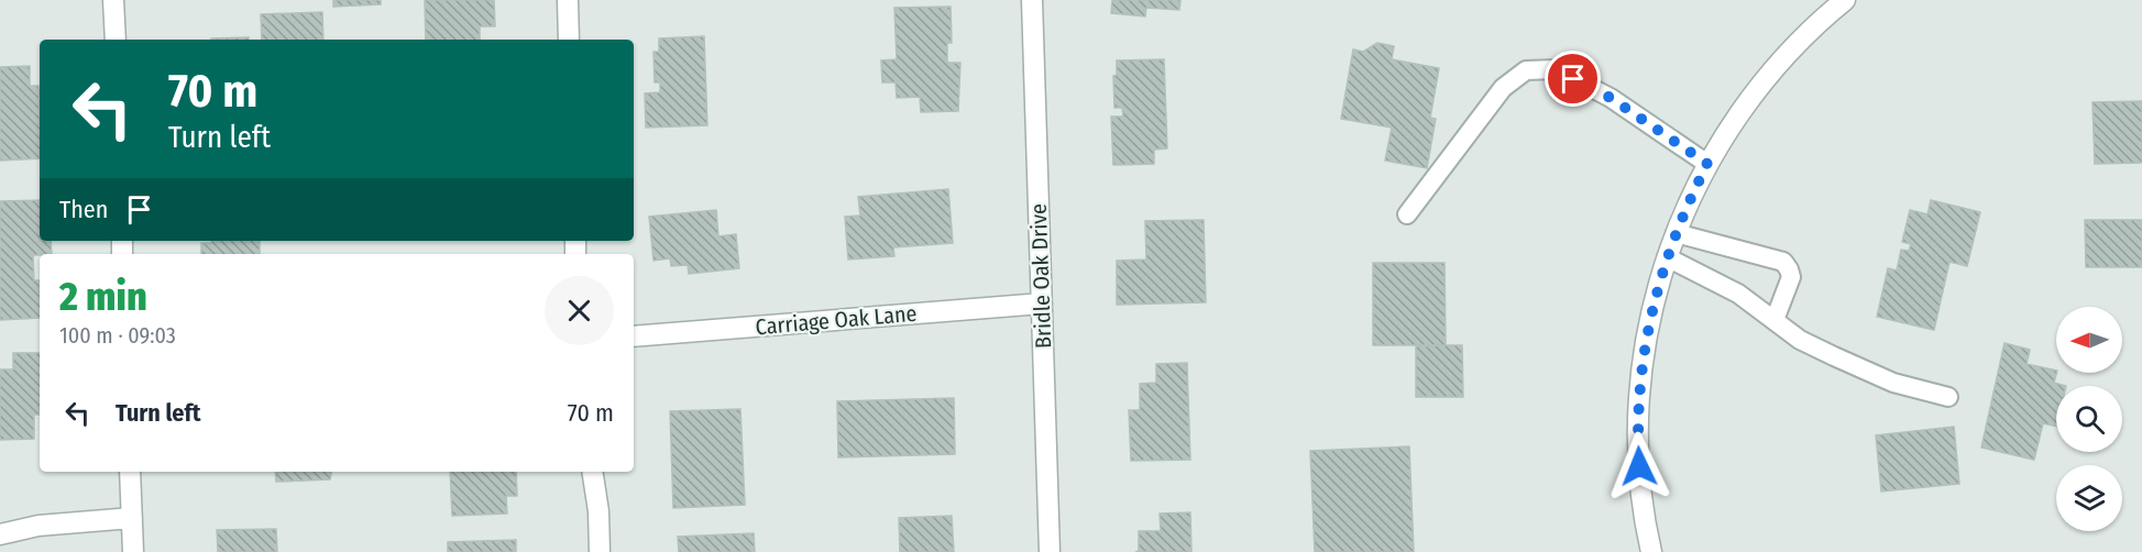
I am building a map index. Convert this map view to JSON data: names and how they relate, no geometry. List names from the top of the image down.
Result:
{
  "streets": {
    "street": ["Bridle Oak Drive", "Carriage Oak Lane"]
  },
  "crossings": [
    ["Bridle Oak Drive", "Carriage Oak Lane"]
  ],
  "north": "left",
  "page": {
    "turn": ["70 m", "Turn left"],
    "then": "Then",
    "heading": ["2 min", "100 m · 09:03"],
    "list": [
      {
        "name": "Turn left",
        "value": "70 m"
      }
    ]
  }
}
